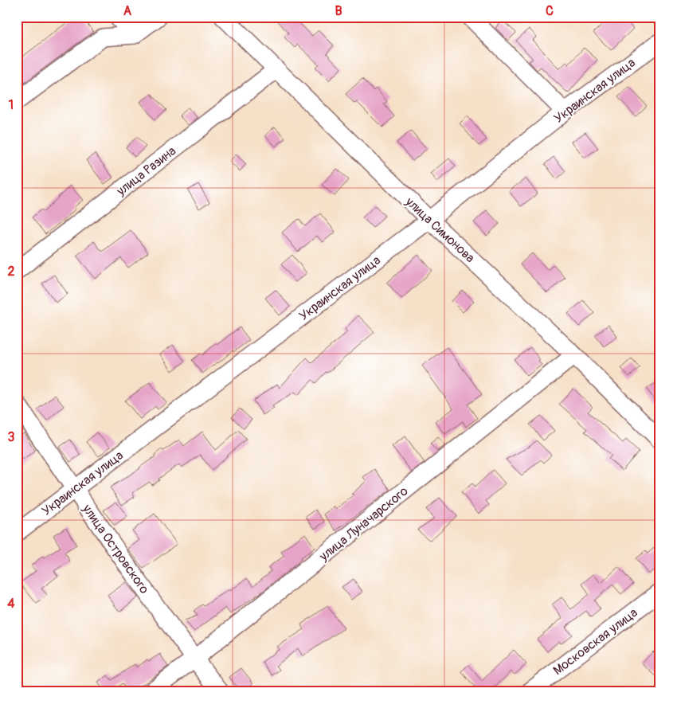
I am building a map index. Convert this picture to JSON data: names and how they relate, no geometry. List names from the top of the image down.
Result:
{
  "streets": {
    "street": [
      "Украинская улица",
      "улица Разина",
      "улица Симонова",
      "улица Луначарского",
      "улица Островского",
      "Московская улица"
    ]
  },
  "crossings": [
    ["Украинская улица", "улица Симонова"],
    ["Украинская улица", "улица Островского"],
    ["улица Разина", "улица Симонова"],
    ["улица Симонова", "улица Луначарского"],
    ["улица Луначарского", "улица Островского"]
  ],
  "grid": {
    "columns": ["A", "B", "C"],
    "rows": [
      "1",
      "2",
      "3",
      "4"
    ]
  }
}
